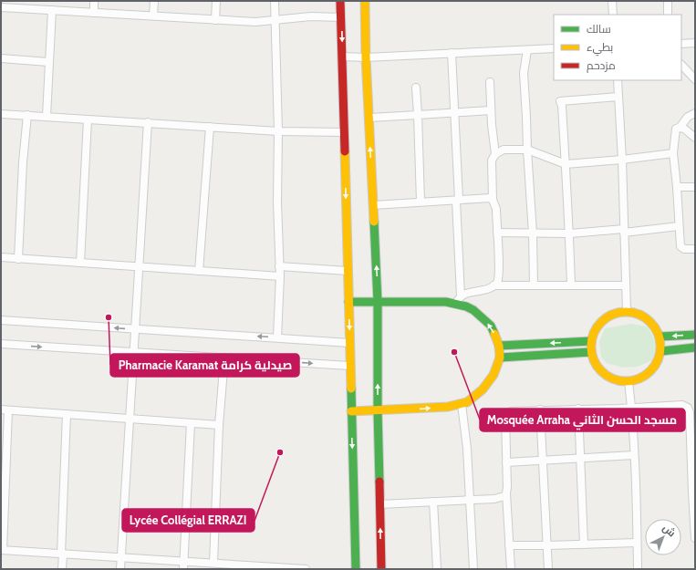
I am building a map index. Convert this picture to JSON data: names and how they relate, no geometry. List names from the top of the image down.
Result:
{
  "places": ["Pharmacie Karamat صيدلية كرامة", "Mosquée Arraha مسجد الحسن الثاني", "Lycée Collégial ERRAZI"],
  "legend": ["سالك", "بطيء", "مزدحم"],
  "north": "top right"
}
